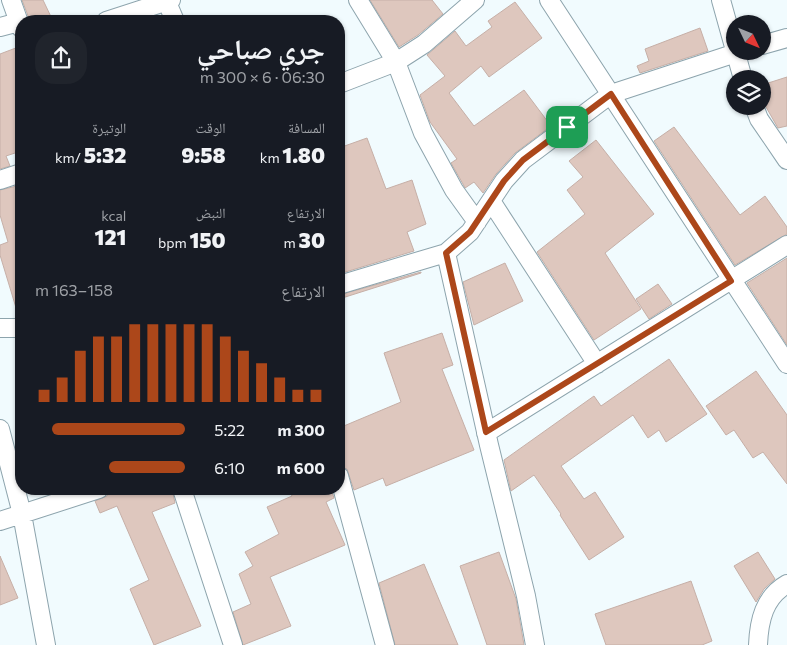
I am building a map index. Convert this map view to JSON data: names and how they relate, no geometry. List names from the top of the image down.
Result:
{
  "north": "bottom right",
  "page": {
    "heading": ["جري صباحي", "06:30 · 6 × 300 m"],
    "stats": [
      ["المسافة", "1.80 km"],
      ["الوقت", "9:58"],
      ["الوتيرة", "5:32 /km"],
      ["الارتفاع", "30 m"],
      ["النبض", "150 bpm"],
      ["kcal", "121"]
    ],
    "chart": ["الارتفاع", "158–163 m"],
    "list": [
      {
        "name": "300 m",
        "note": "5:22"
      },
      {
        "name": "600 m",
        "note": "6:10"
      }
    ]
  }
}
